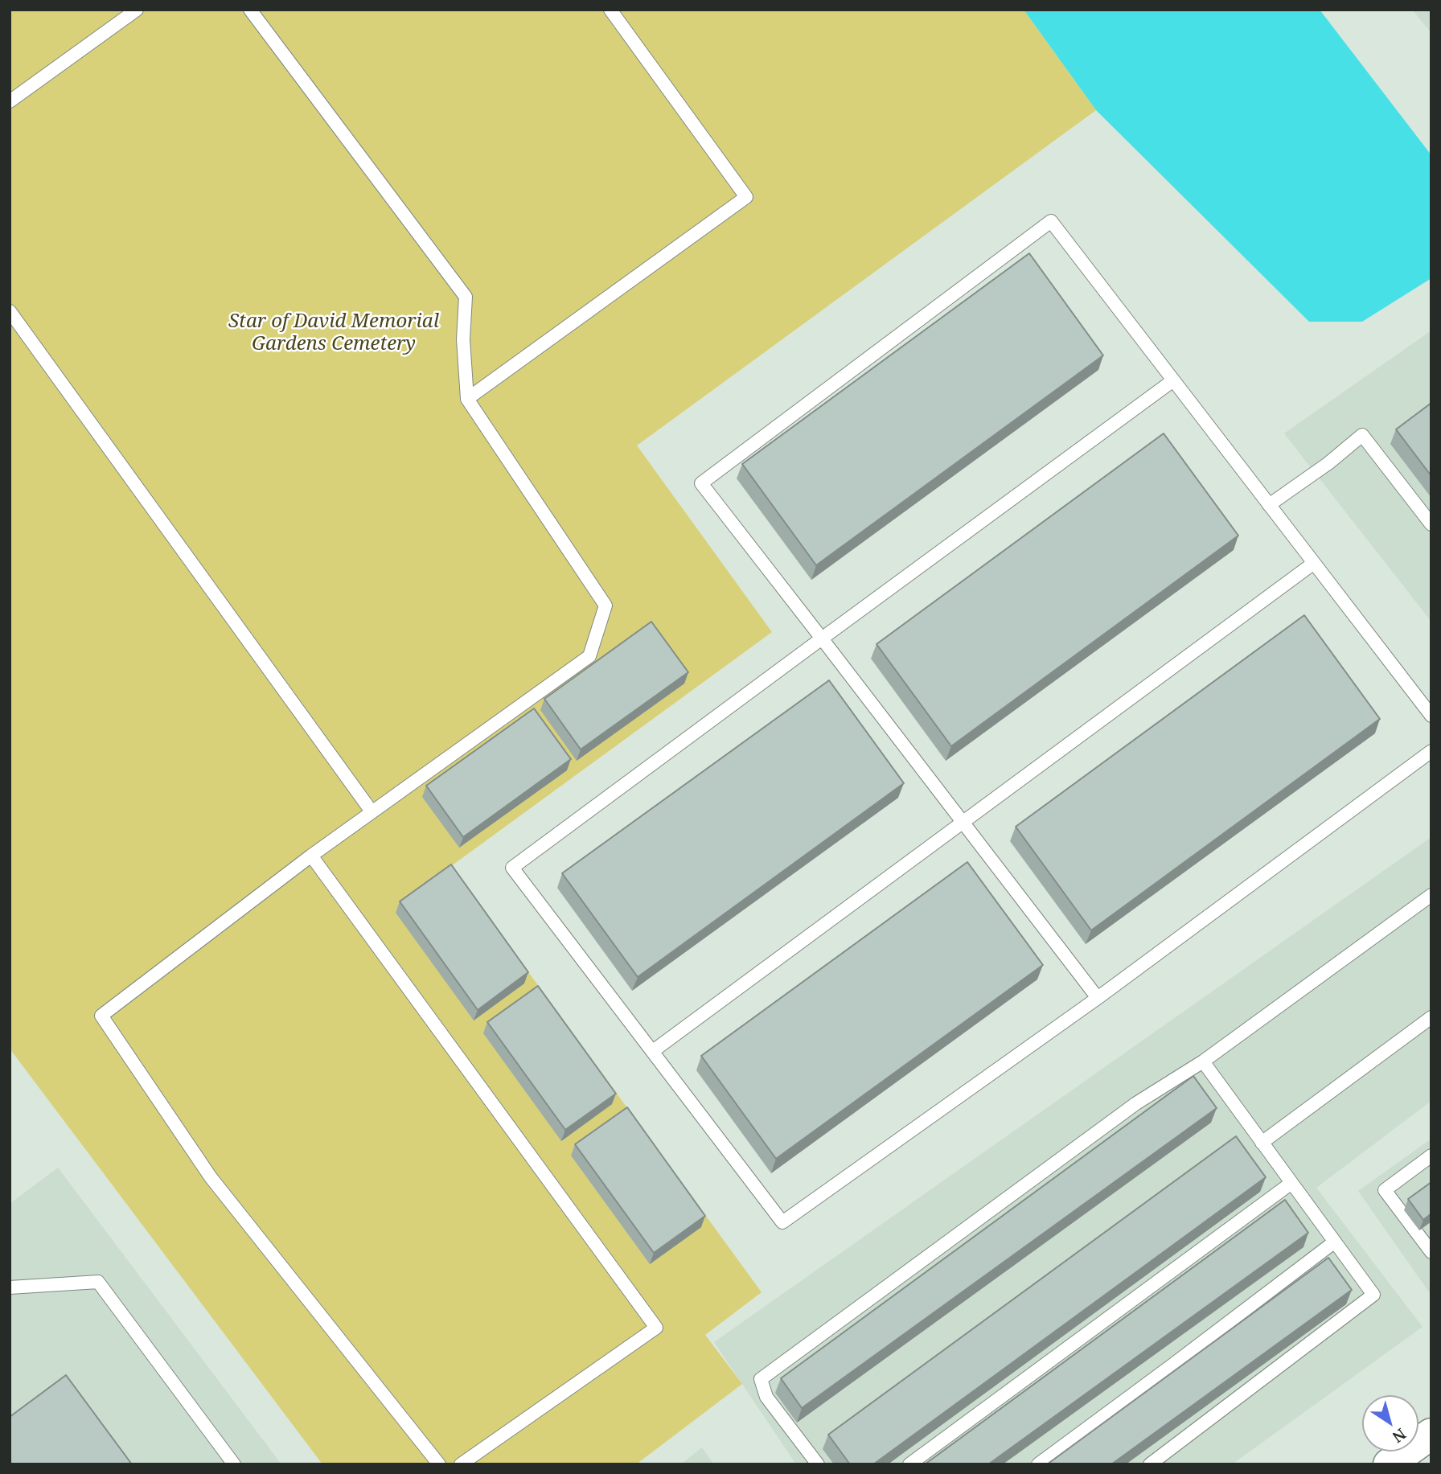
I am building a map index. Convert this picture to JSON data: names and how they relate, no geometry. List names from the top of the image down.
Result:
{
  "parks": ["Star of David Memorial Gardens Cemetery"],
  "north": "bottom right"
}
